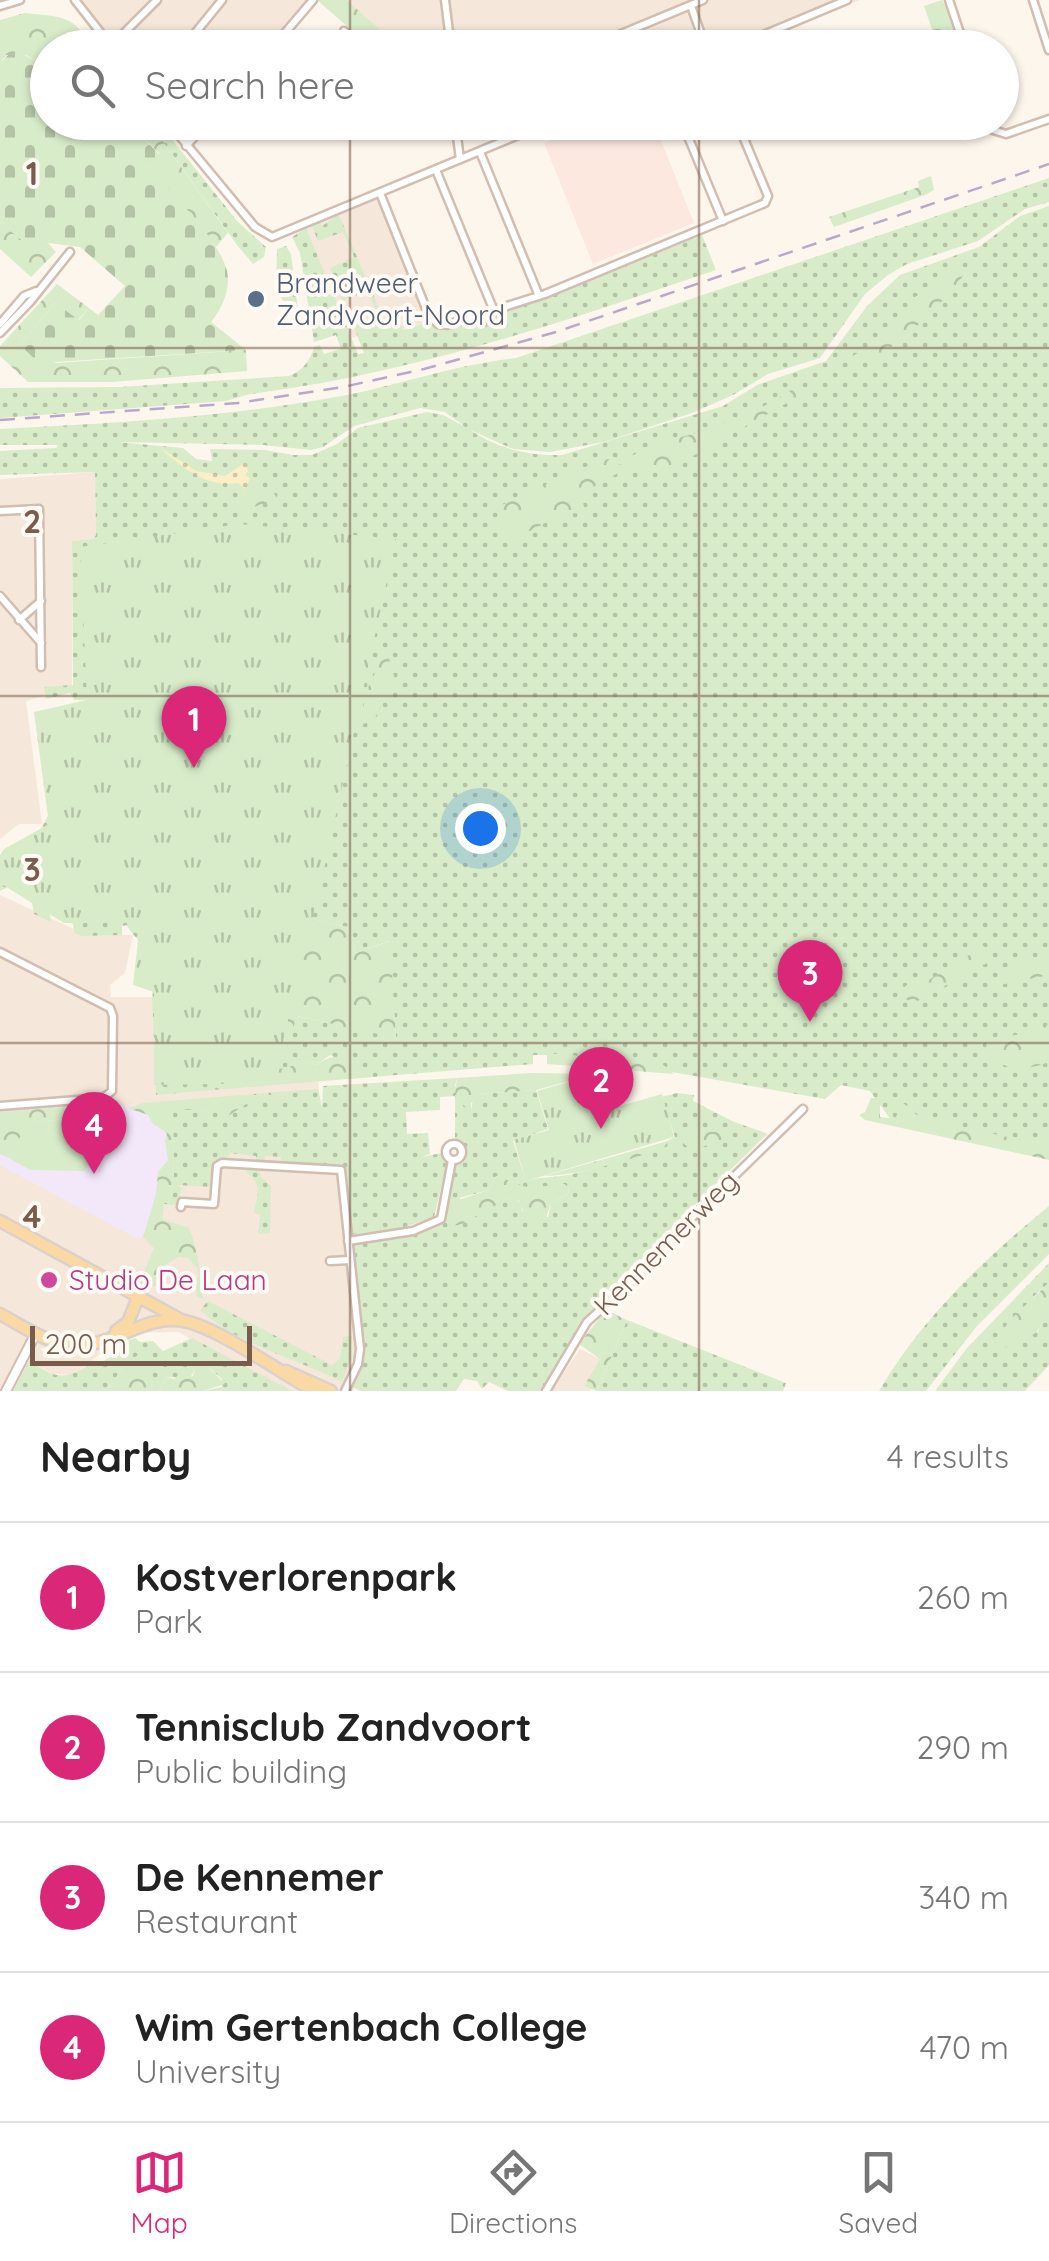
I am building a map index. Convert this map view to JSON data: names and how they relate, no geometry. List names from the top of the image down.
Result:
{
  "streets": {
    "street": ["Kennemerweg"]
  },
  "places": ["Brandweer Zandvoort-Noord", "Studio De Laan"],
  "scale_bar": "200 m",
  "page": {
    "search": "Search here",
    "pins": [
      "1",
      "3",
      "2",
      "4"
    ],
    "scale": "200 m",
    "heading": ["Nearby", "4 results"],
    "list": [
      {
        "mark": "1",
        "name": "Kostverlorenpark",
        "note": "Park",
        "value": "260 m"
      },
      {
        "mark": "2",
        "name": "Tennisclub Zandvoort",
        "note": "Public building",
        "value": "290 m"
      },
      {
        "mark": "3",
        "name": "De Kennemer",
        "note": "Restaurant",
        "value": "340 m"
      },
      {
        "mark": "4",
        "name": "Wim Gertenbach College",
        "note": "University",
        "value": "470 m"
      }
    ],
    "nav": ["Map", "Directions", "Saved"]
  },
  "grid": {
    "rows": [
      "1",
      "2",
      "3",
      "4"
    ]
  }
}
